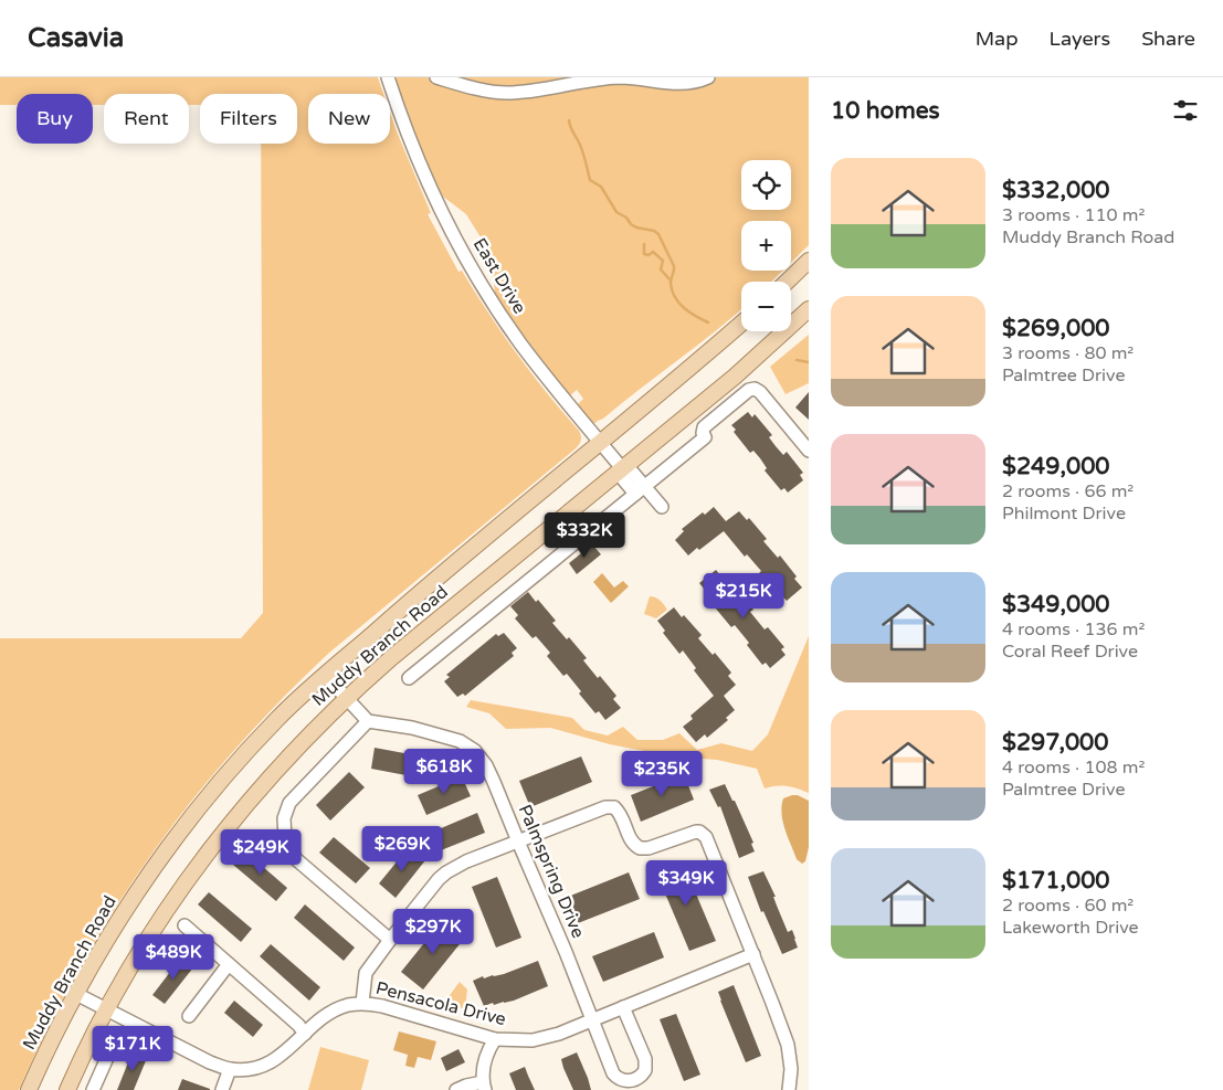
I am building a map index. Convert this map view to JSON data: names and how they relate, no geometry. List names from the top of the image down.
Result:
{
  "streets": {
    "main road": ["Muddy Branch Road"],
    "street": ["East Drive", "Palmspring Drive", "Pensacola Drive"]
  },
  "crossings": [
    ["East Drive", "Muddy Branch Road"],
    ["Muddy Branch Road", "Pensacola Drive"],
    ["Palmspring Drive", "Pensacola Drive"]
  ],
  "page": {
    "header": "Casavia",
    "nav": ["Map", "Layers", "Share"],
    "heading": "10 homes",
    "chip": [
      "Buy",
      "Rent",
      "Filters",
      "New"
    ],
    "list": [
      {
        "name": "$332,000",
        "note": "3 rooms · 110 m² · Muddy Branch Road"
      },
      {
        "name": "$269,000",
        "note": "3 rooms · 80 m² · Palmtree Drive"
      },
      {
        "name": "$249,000",
        "note": "2 rooms · 66 m² · Philmont Drive"
      },
      {
        "name": "$349,000",
        "note": "4 rooms · 136 m² · Coral Reef Drive"
      },
      {
        "name": "$297,000",
        "note": "4 rooms · 108 m² · Palmtree Drive"
      },
      {
        "name": "$171,000",
        "note": "2 rooms · 60 m² · Lakeworth Drive"
      }
    ],
    "map_buttons": ["+", "−"],
    "price": [
      "$332K",
      "$215K",
      "$618K",
      "$235K",
      "$269K",
      "$249K",
      "$349K",
      "$297K",
      "$489K",
      "$171K"
    ]
  }
}
